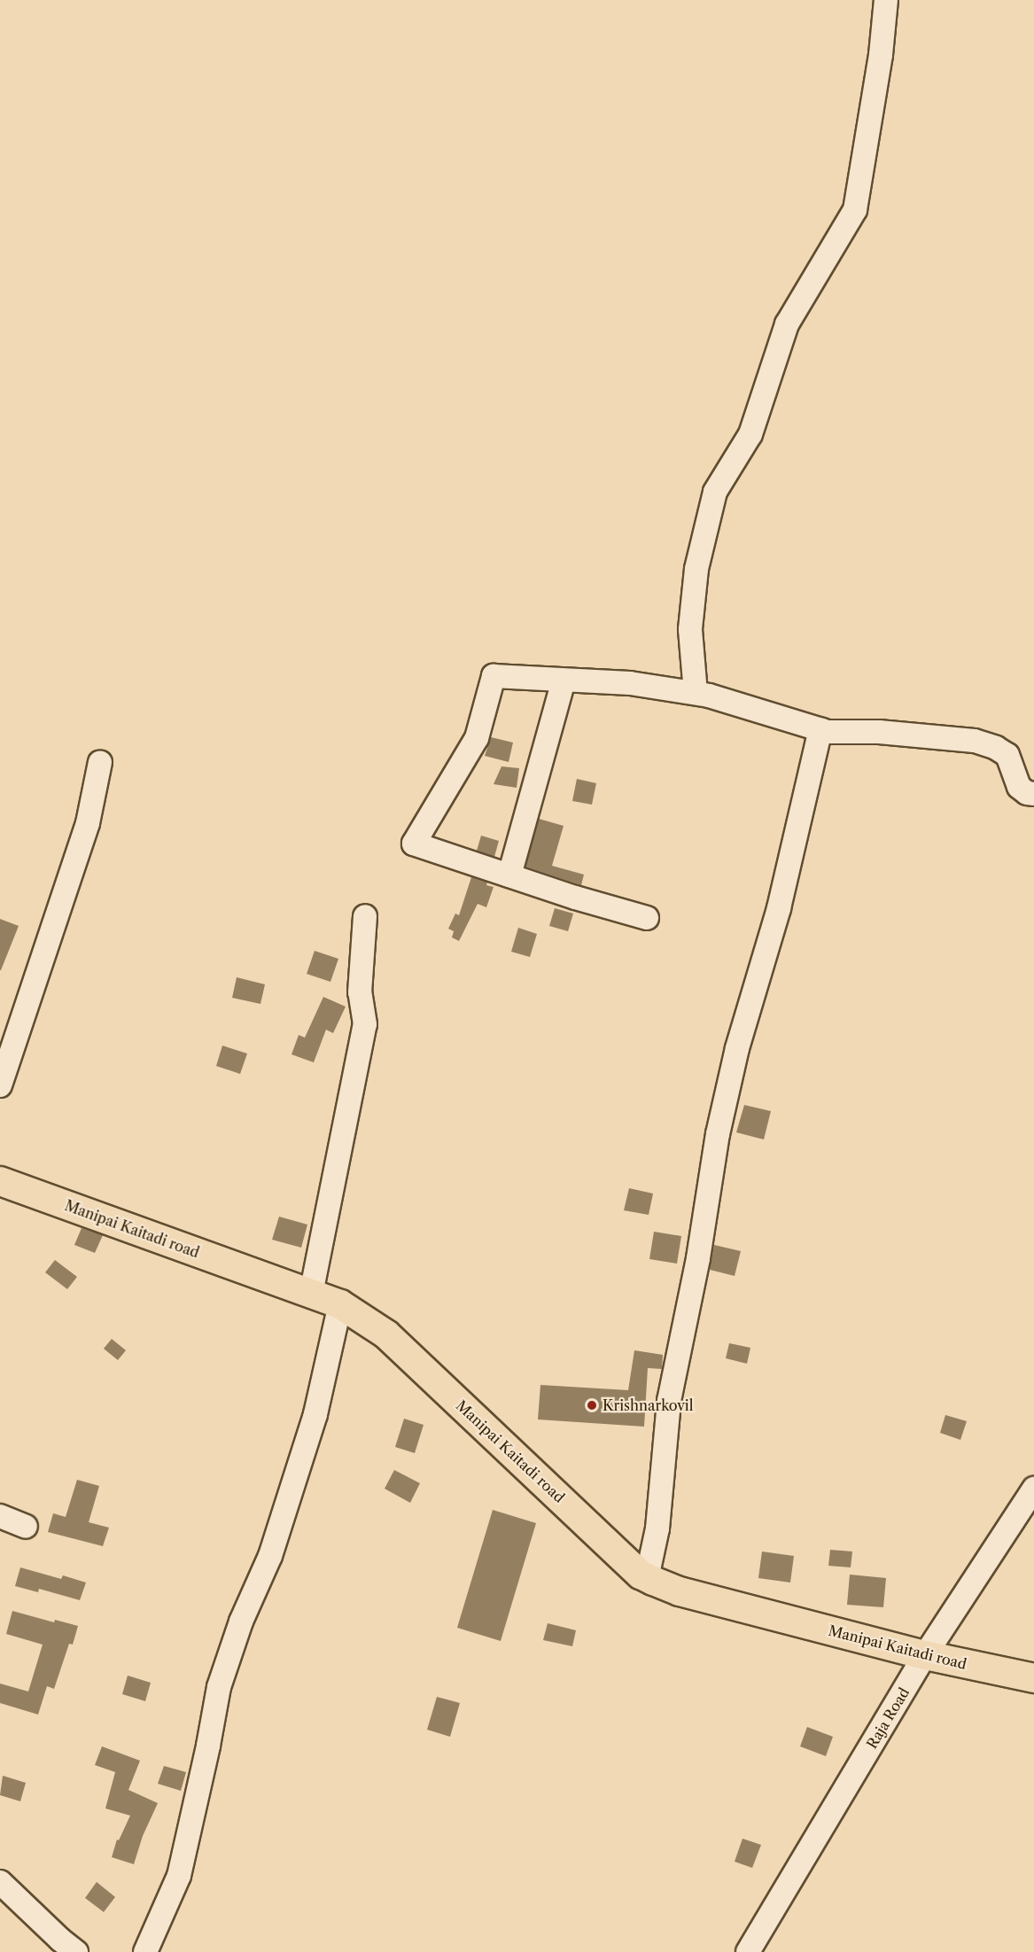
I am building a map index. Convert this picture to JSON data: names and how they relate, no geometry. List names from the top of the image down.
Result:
{
  "streets": {
    "main road": ["Manipai Kaitadi road"],
    "street": ["Raja Road"]
  },
  "crossings": [
    ["Manipai Kaitadi road", "Raja Road"]
  ],
  "places": ["Krishnarkovil"]
}
